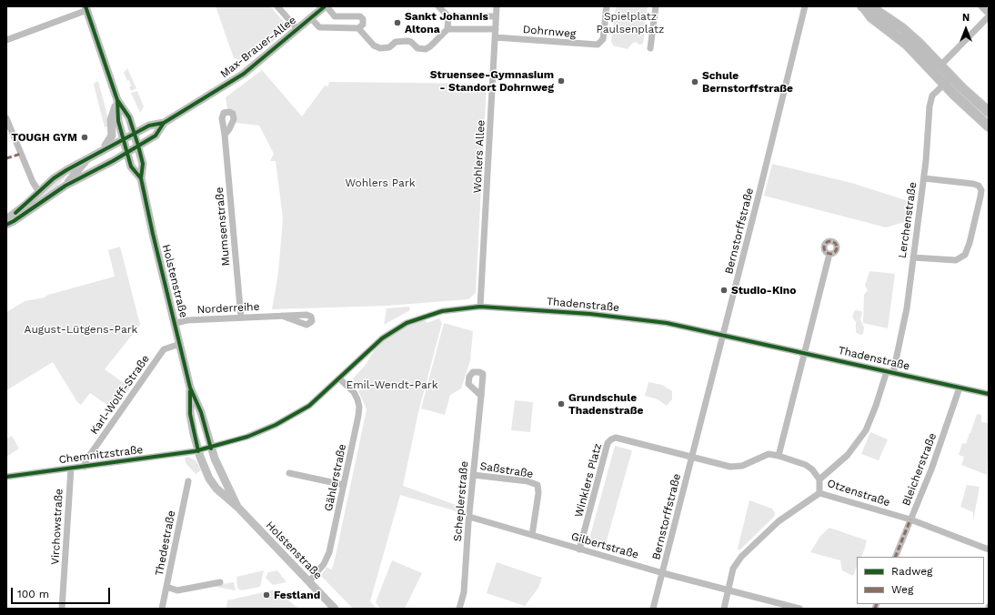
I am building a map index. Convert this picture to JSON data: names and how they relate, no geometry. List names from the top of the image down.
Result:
{
  "streets": {
    "main road": ["Max-Brauer-Allee", "Holstenstraße"],
    "street": [
      "Dohrnweg",
      "Wohlers Allee",
      "Lerchenstraße",
      "Mumsenstraße",
      "Bernstorffstraße",
      "Thadenstraße",
      "Norderreihe",
      "Karl-Wolff-Straße",
      "Chemnitzstraße",
      "Bleicherstraße",
      "Saßstraße",
      "Gählerstraße",
      "Winklers Platz",
      "Otzenstraße",
      "Scheplerstraße",
      "Virchowstraße",
      "Thedestraße",
      "Gilbertstraße"
    ]
  },
  "crossings": [
    ["Dohrnweg", "Wohlers Allee"],
    ["Max-Brauer-Allee", "Holstenstraße"],
    ["Wohlers Allee", "Thadenstraße"],
    ["Lerchenstraße", "Thadenstraße"],
    ["Lerchenstraße", "Otzenstraße"],
    ["Mumsenstraße", "Norderreihe"],
    ["Bernstorffstraße", "Thadenstraße"],
    ["Bernstorffstraße", "Otzenstraße"],
    ["Bernstorffstraße", "Gilbertstraße"],
    ["Holstenstraße", "Thadenstraße"],
    ["Holstenstraße", "Norderreihe"],
    ["Holstenstraße", "Karl-Wolff-Straße"],
    ["Holstenstraße", "Chemnitzstraße"],
    ["Holstenstraße", "Gählerstraße"],
    ["Thadenstraße", "Chemnitzstraße"],
    ["Thadenstraße", "Bleicherstraße"],
    ["Thadenstraße", "Gählerstraße"],
    ["Karl-Wolff-Straße", "Chemnitzstraße"],
    ["Chemnitzstraße", "Virchowstraße"],
    ["Bleicherstraße", "Otzenstraße"],
    ["Saßstraße", "Scheplerstraße"],
    ["Saßstraße", "Gilbertstraße"],
    ["Winklers Platz", "Otzenstraße"],
    ["Winklers Platz", "Gilbertstraße"],
    ["Scheplerstraße", "Gilbertstraße"]
  ],
  "parks": [
    "Spielplatz Paulsenplatz",
    "Wohlers Park",
    "August-Lütgens-Park",
    "Emil-Wendt-Park"
  ],
  "places": [
    "Sankt Johannis Altona",
    "Struensee-Gymnasium - Standort Dohrnweg",
    "Schule Bernstorffstraße",
    "TOUGH GYM",
    "Studio-Kino",
    "Grundschule Thadenstraße",
    "Festland"
  ],
  "legend": ["Radweg", "Weg"],
  "scale_bar": "100 m",
  "north": "top"
}
